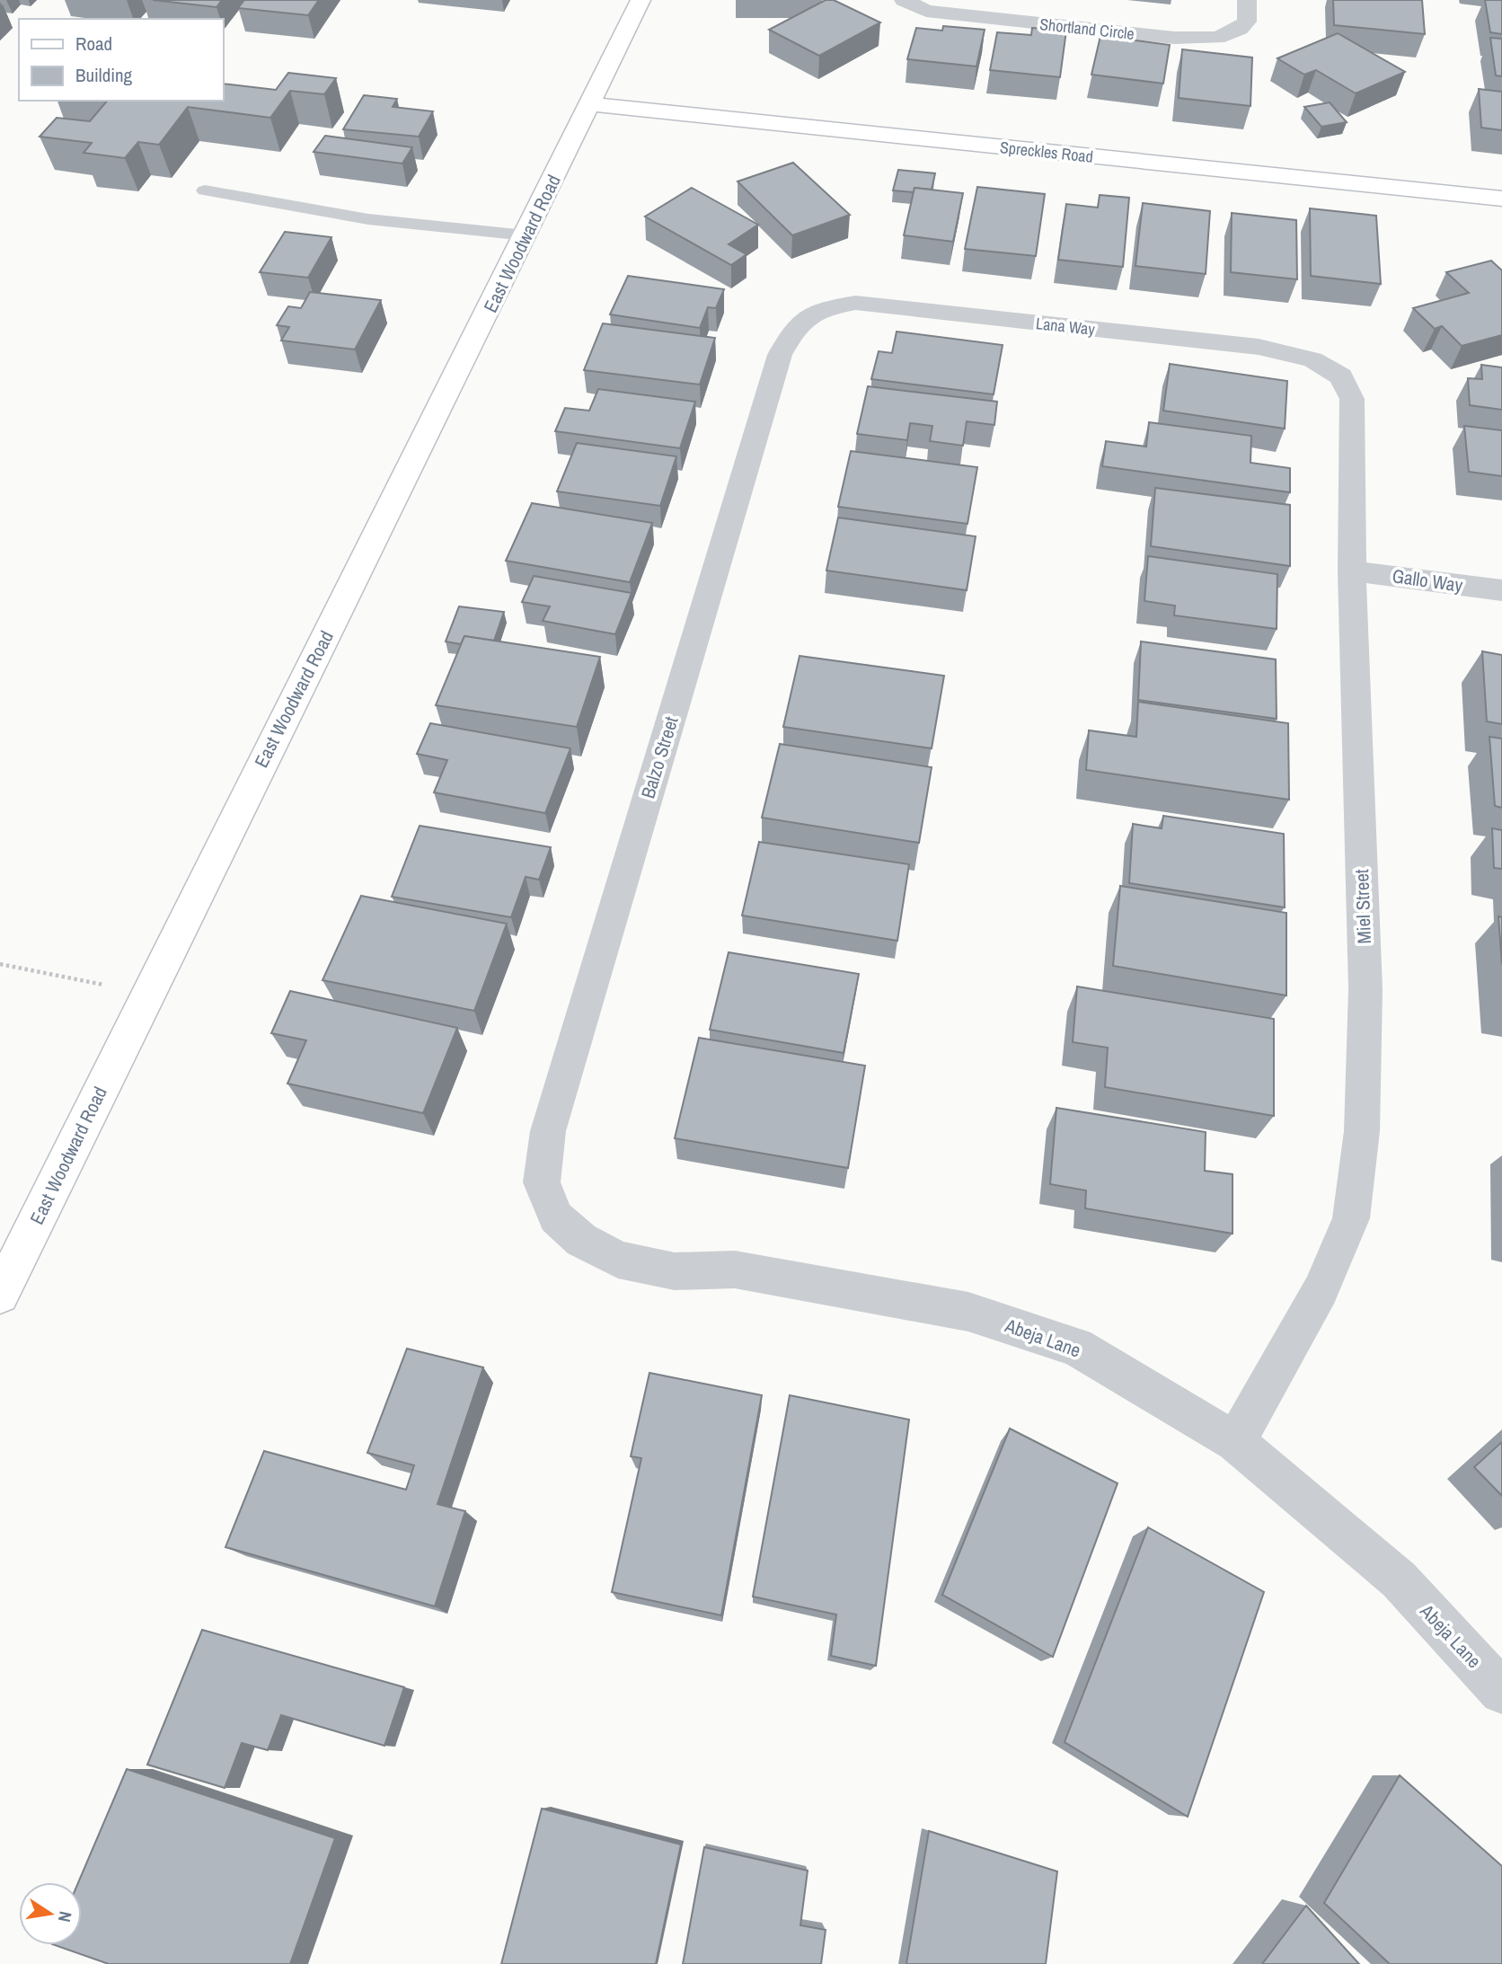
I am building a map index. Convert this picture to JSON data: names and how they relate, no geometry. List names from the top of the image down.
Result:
{
  "streets": {
    "street": [
      "Shortland Circle",
      "Spreckles Road",
      "East Woodward Road",
      "Lana Way",
      "Gallo Way",
      "Balzo Street",
      "Miel Street",
      "Abeja Lane"
    ]
  },
  "crossings": [
    ["Spreckles Road", "East Woodward Road"],
    ["Lana Way", "Balzo Street"],
    ["Lana Way", "Miel Street"],
    ["Gallo Way", "Miel Street"],
    ["Balzo Street", "Abeja Lane"],
    ["Miel Street", "Abeja Lane"]
  ],
  "legend": ["Road", "Building"],
  "north": "right"
}
